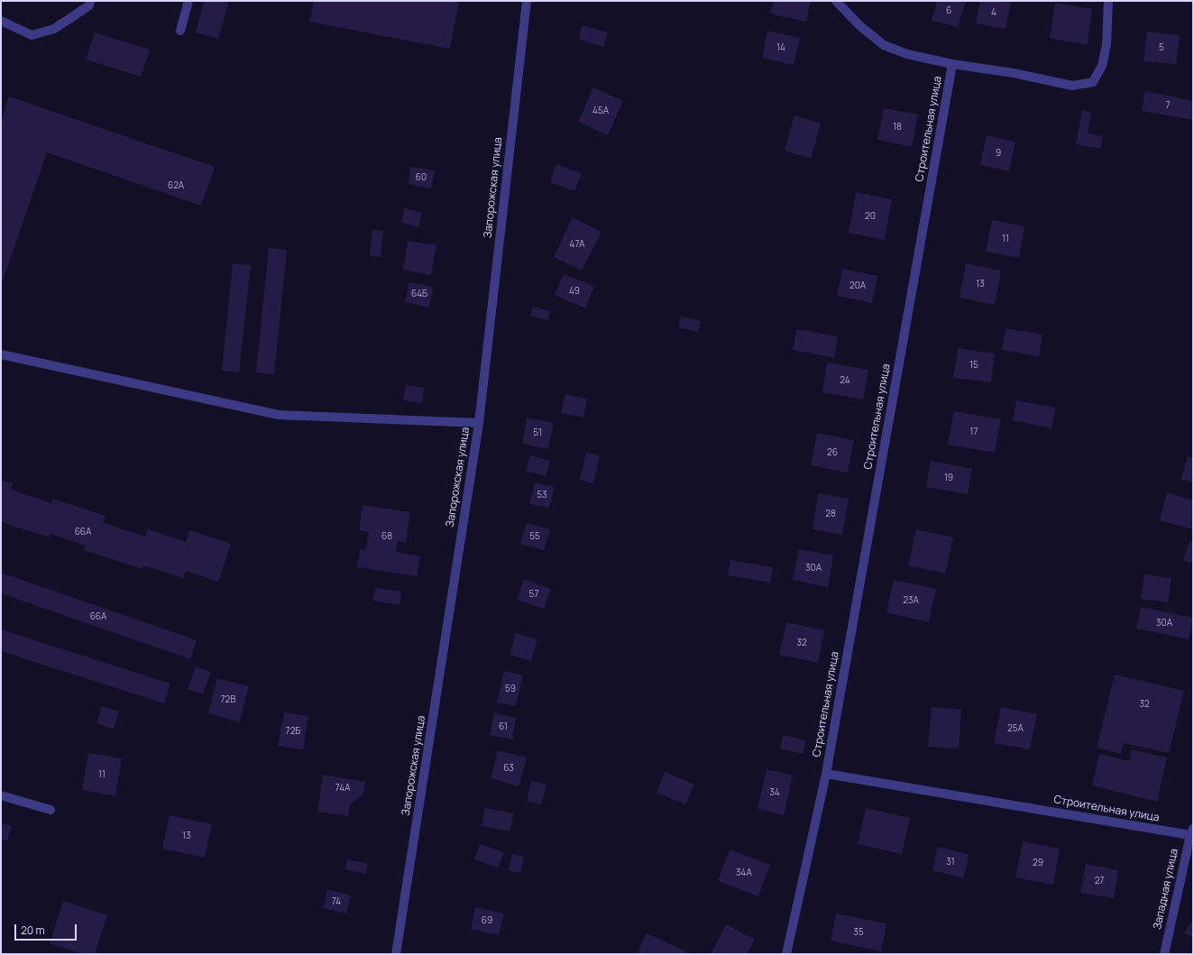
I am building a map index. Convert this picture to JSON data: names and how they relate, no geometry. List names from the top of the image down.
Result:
{
  "streets": {
    "street": ["Строительная улица", "Запорожская улица", "Западная улица"]
  },
  "crossings": [
    ["Строительная улица", "Западная улица"]
  ],
  "house_numbers": [
    "6",
    "4",
    "14",
    "5",
    "7",
    "45А",
    "18",
    "9",
    "60",
    "62А",
    "20",
    "11",
    "47А",
    "13",
    "20А",
    "49",
    "64Б",
    "15",
    "24",
    "17",
    "51",
    "26",
    "19",
    "53",
    "28",
    "66А",
    "68",
    "55",
    "30А",
    "57",
    "23А",
    "66А",
    "30А",
    "32",
    "59",
    "72В",
    "32",
    "61",
    "25А",
    "72Б",
    "63",
    "11",
    "74А",
    "34",
    "13",
    "31",
    "29",
    "34А",
    "27",
    "74",
    "69",
    "35"
  ],
  "scale_bar": "20 m"
}
